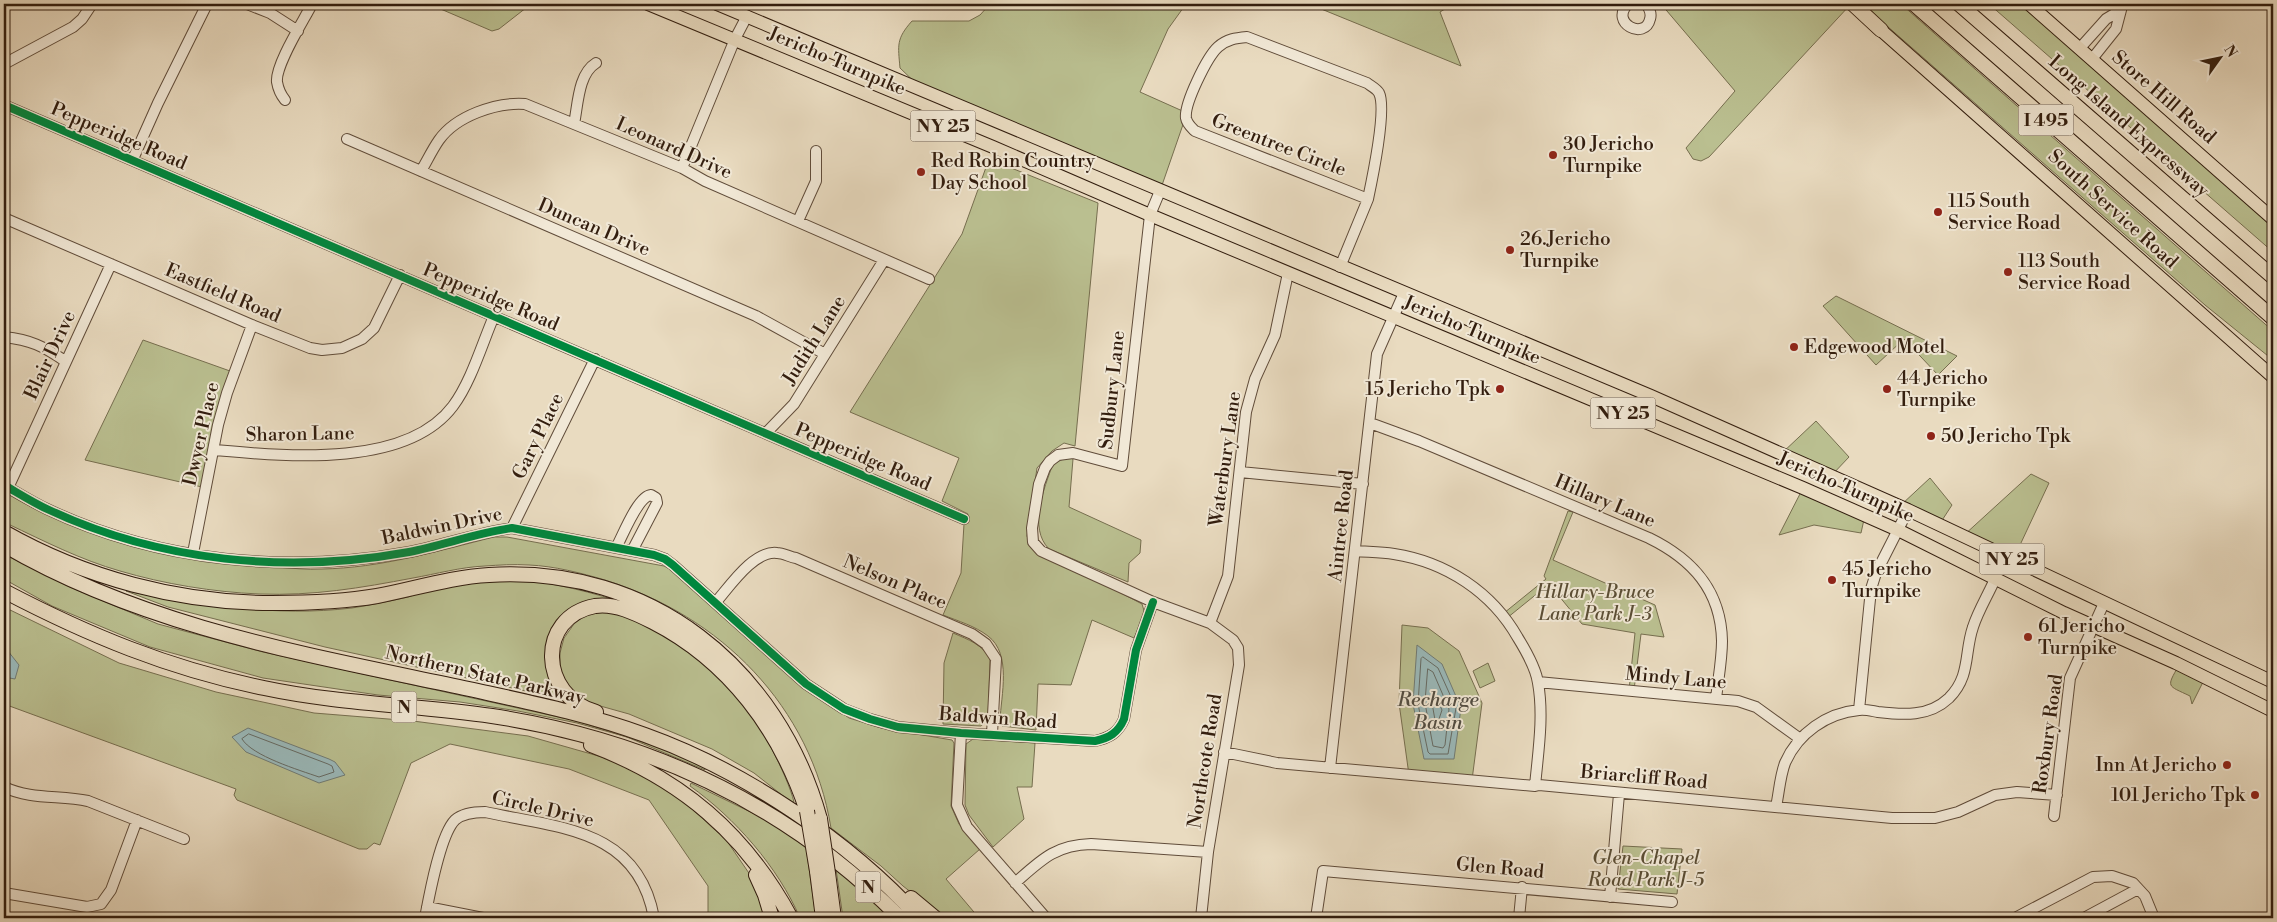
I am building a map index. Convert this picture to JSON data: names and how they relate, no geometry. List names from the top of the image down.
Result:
{
  "streets": {
    "highway": [
      "I 495",
      "Long Island Expressway",
      "Northern State Parkway",
      "N"
    ],
    "main road": [
      "Jericho Turnpike",
      "Store Hill Road",
      "NY 25",
      "South Service Road"
    ],
    "street": [
      "Pepperidge Road",
      "Greentree Circle",
      "Leonard Drive",
      "Duncan Drive",
      "Eastfield Road",
      "Judith Lane",
      "Blair Drive",
      "Sudbury Lane",
      "Dwyer Place",
      "Sharon Lane",
      "Gary Place",
      "Waterbury Lane",
      "Hillary Lane",
      "Baldwin Drive",
      "Aintree Road",
      "Nelson Place",
      "Mindy Lane",
      "Baldwin Road",
      "Roxbury Road",
      "Northcote Road",
      "Briarcliff Road",
      "Circle Drive",
      "Glen Road"
    ]
  },
  "crossings": [
    ["Jericho Turnpike", "Greentree Circle"],
    ["Jericho Turnpike", "Sudbury Lane"],
    ["Jericho Turnpike", "Waterbury Lane"],
    ["Jericho Turnpike", "Aintree Road"],
    ["Jericho Turnpike", "Roxbury Road"],
    ["Pepperidge Road", "Eastfield Road"],
    ["Pepperidge Road", "Judith Lane"],
    ["Pepperidge Road", "Sharon Lane"],
    ["Pepperidge Road", "Gary Place"],
    ["Leonard Drive", "Duncan Drive"],
    ["Leonard Drive", "Judith Lane"],
    ["Duncan Drive", "Judith Lane"],
    ["Eastfield Road", "Blair Drive"],
    ["Eastfield Road", "Dwyer Place"],
    ["Blair Drive", "Baldwin Drive"],
    ["Sudbury Lane", "Baldwin Road"],
    ["Dwyer Place", "Sharon Lane"],
    ["Dwyer Place", "Baldwin Drive"],
    ["Gary Place", "Baldwin Drive"],
    ["Waterbury Lane", "Northcote Road"],
    ["Hillary Lane", "Aintree Road"],
    ["Hillary Lane", "Mindy Lane"],
    ["Baldwin Drive", "Nelson Place"],
    ["Baldwin Drive", "Baldwin Road"],
    ["Aintree Road", "Briarcliff Road"],
    ["Nelson Place", "Baldwin Road"],
    ["Roxbury Road", "Briarcliff Road"],
    ["Northcote Road", "Briarcliff Road"]
  ],
  "water": ["Recharge Basin"],
  "parks": ["Hillary-Bruce Lane Park J-3", "Glen-Chapel Road Park J-5"],
  "places": [
    "30 Jericho Turnpike",
    "Red Robin Country Day School",
    "115 South Service Road",
    "26.Jericho Turnpike",
    "113 South Service Road",
    "Edgewood Motel",
    "15 Jericho Tpk",
    "44 Jericho Turnpike",
    "50 Jericho Tpk",
    "45 Jericho Turnpike",
    "61 Jericho Turnpike",
    "Inn At Jericho",
    "101 Jericho Tpk"
  ],
  "north": "top right"
}
